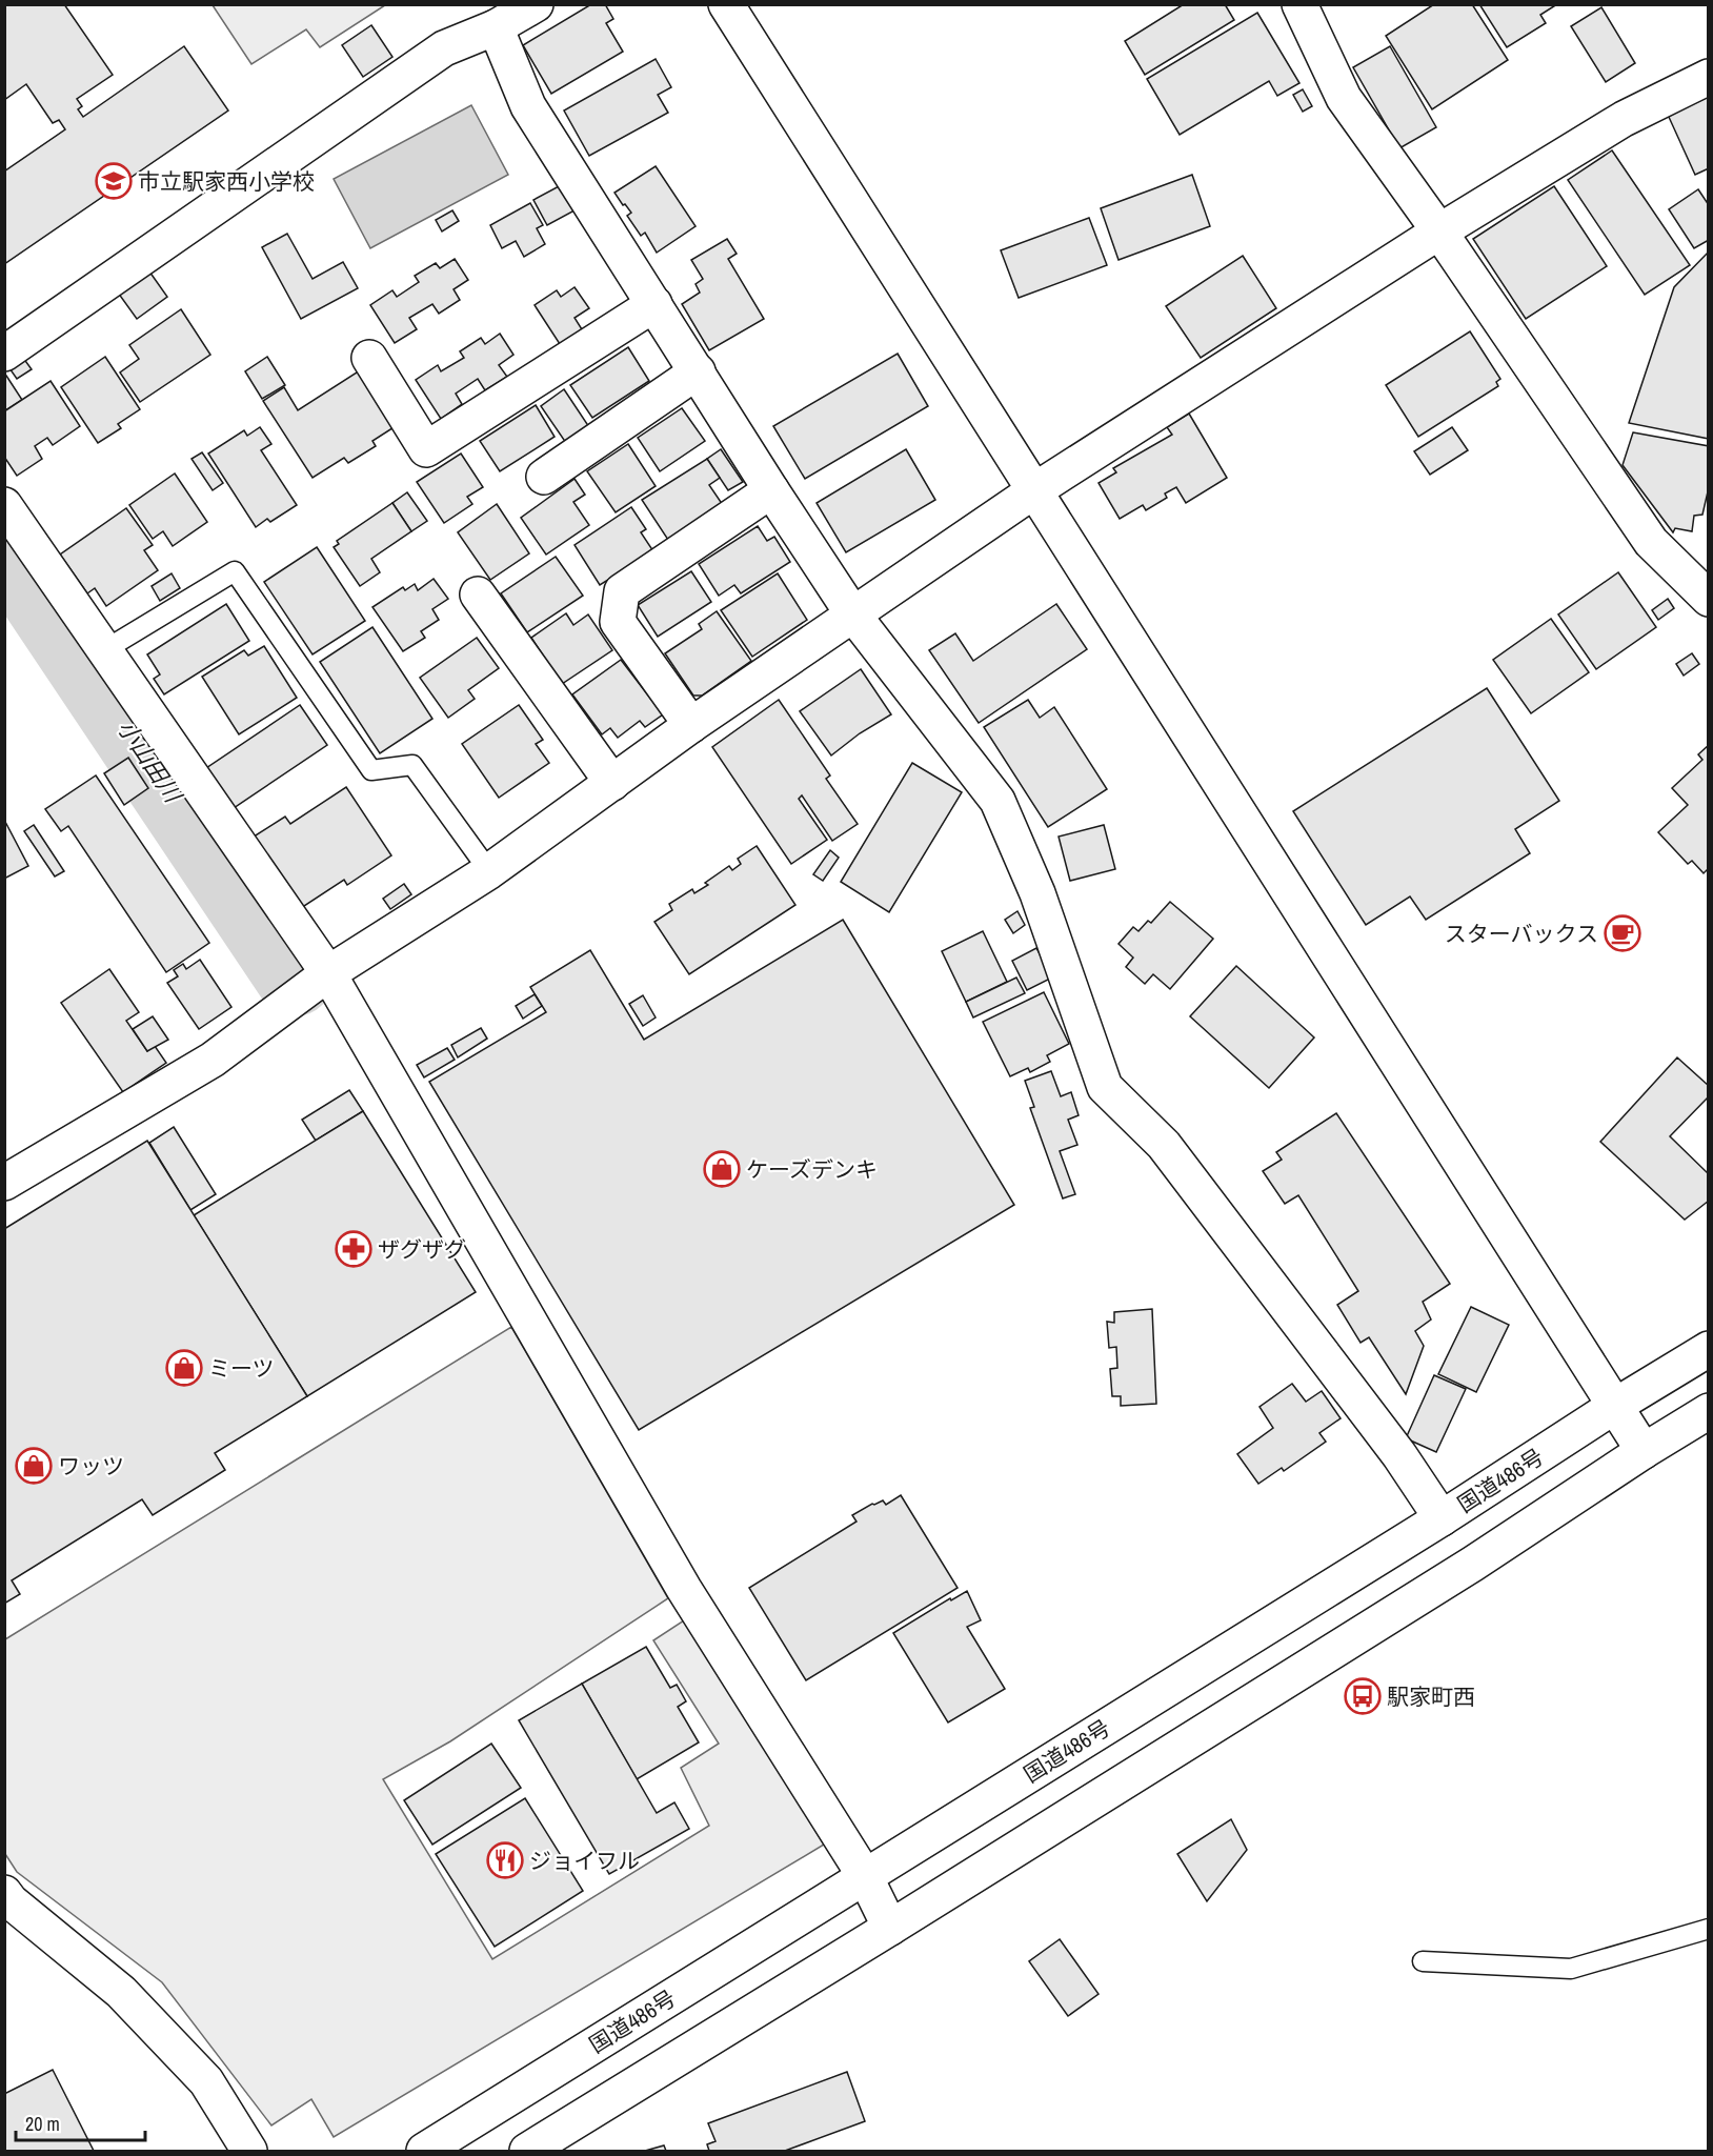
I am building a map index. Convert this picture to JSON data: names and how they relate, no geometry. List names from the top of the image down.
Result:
{
  "streets": {
    "main road": ["国道486号"]
  },
  "water": ["小山田川"],
  "places": {
    "school or university": ["市立駅家西小学校"],
    "cafe": ["スターバックス"],
    "shop": ["ケーズデンキ", "ミーツ", "ワッツ"],
    "pharmacy": ["ザグザグ"],
    "bus stop": ["駅家町西"],
    "restaurant": ["ジョイフル"]
  },
  "scale_bar": "20 m"
}
